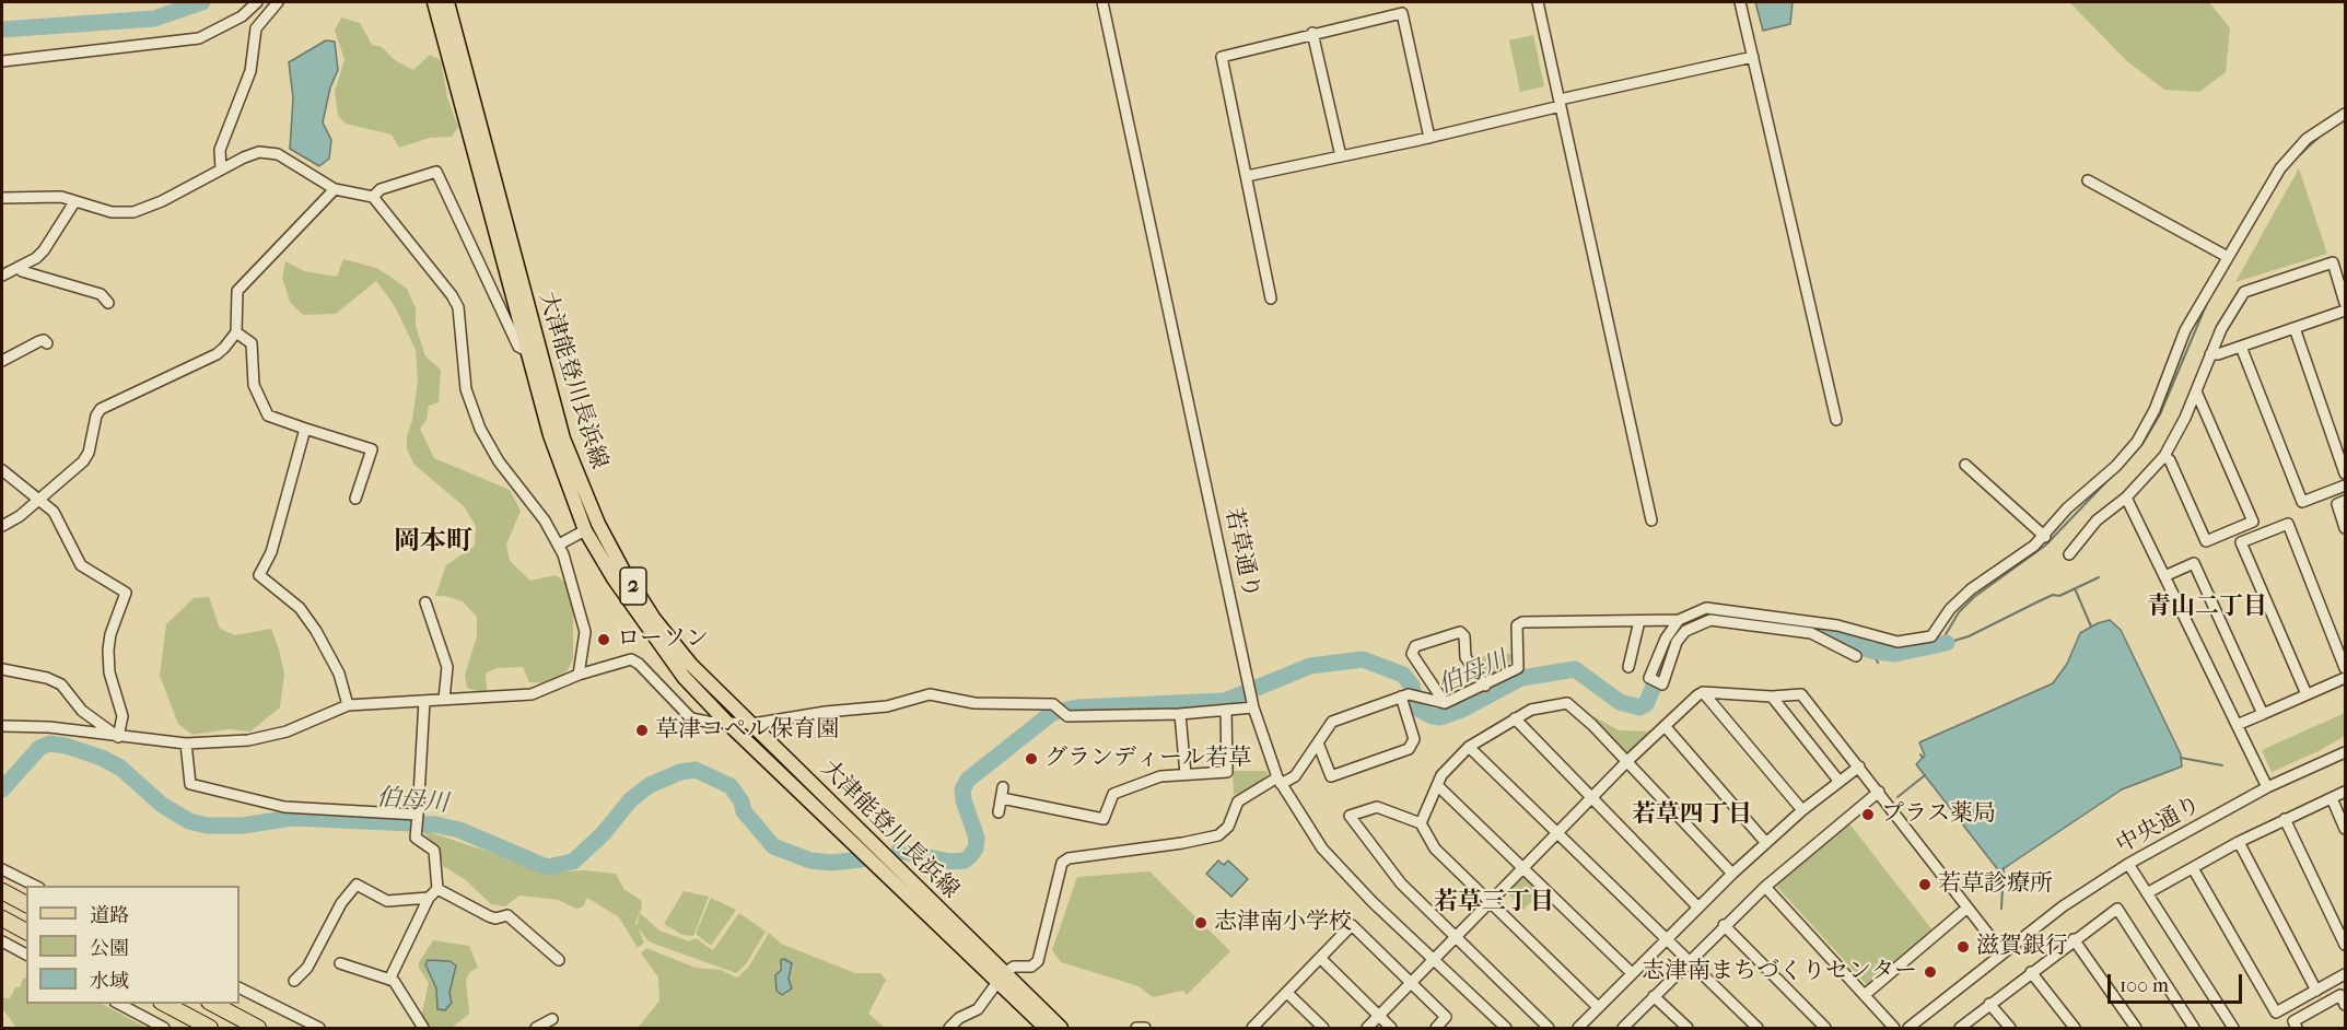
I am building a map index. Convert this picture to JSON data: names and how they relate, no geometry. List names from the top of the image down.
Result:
{
  "streets": {
    "main road": ["大津能登川長浜線", "2"],
    "street": ["若草通り", "中央通り"]
  },
  "districts": [
    "岡本町",
    "青山二丁目",
    "若草四丁目",
    "若草三丁目"
  ],
  "water": ["伯母川"],
  "places": [
    "ローソン",
    "草津コペル保育園",
    "グランディール若草",
    "プラス薬局",
    "若草診療所",
    "志津南小学校",
    "滋賀銀行",
    "志津南まちづくりセンター"
  ],
  "legend": ["道路", "公園", "水域"],
  "scale_bar": "100 m"
}
